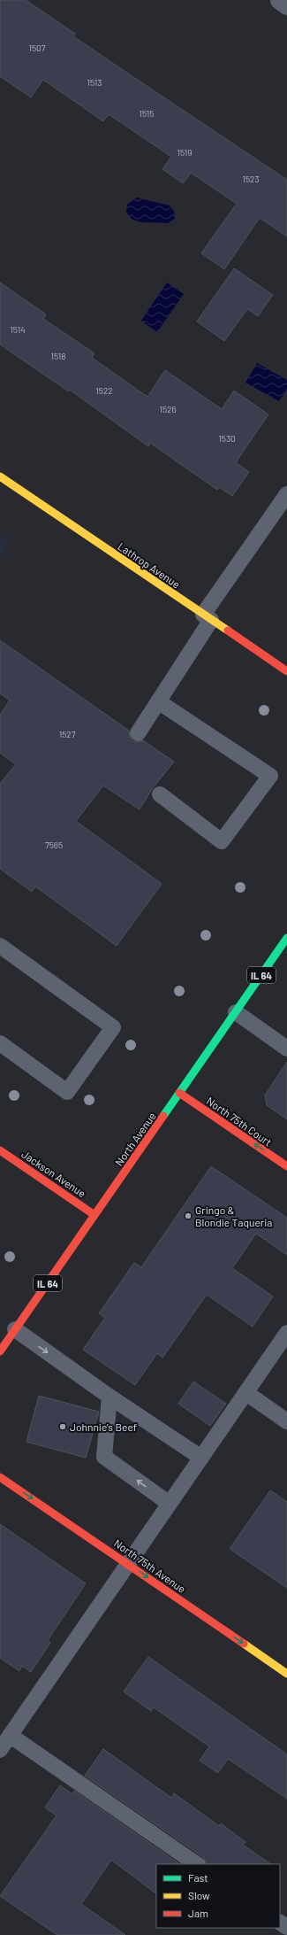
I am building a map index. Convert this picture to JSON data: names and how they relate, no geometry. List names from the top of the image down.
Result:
{
  "streets": {
    "street": [
      "Lathrop Avenue",
      "IL 64",
      "North 75th Court",
      "North Avenue",
      "Jackson Avenue",
      "North 75th Avenue"
    ]
  },
  "crossings": [
    ["North 75th Court", "North Avenue"],
    ["North Avenue", "Jackson Avenue"]
  ],
  "one_way": ["North 75th Court", "North 75th Avenue"],
  "places": ["Gringo & Blondie Taqueria", "Johnnie's Beef"],
  "house_numbers": [
    "1507",
    "1513",
    "1515",
    "1519",
    "1523",
    "1514",
    "1518",
    "1522",
    "1526",
    "1530",
    "1527",
    "7565"
  ],
  "legend": ["Fast", "Slow", "Jam"]
}
